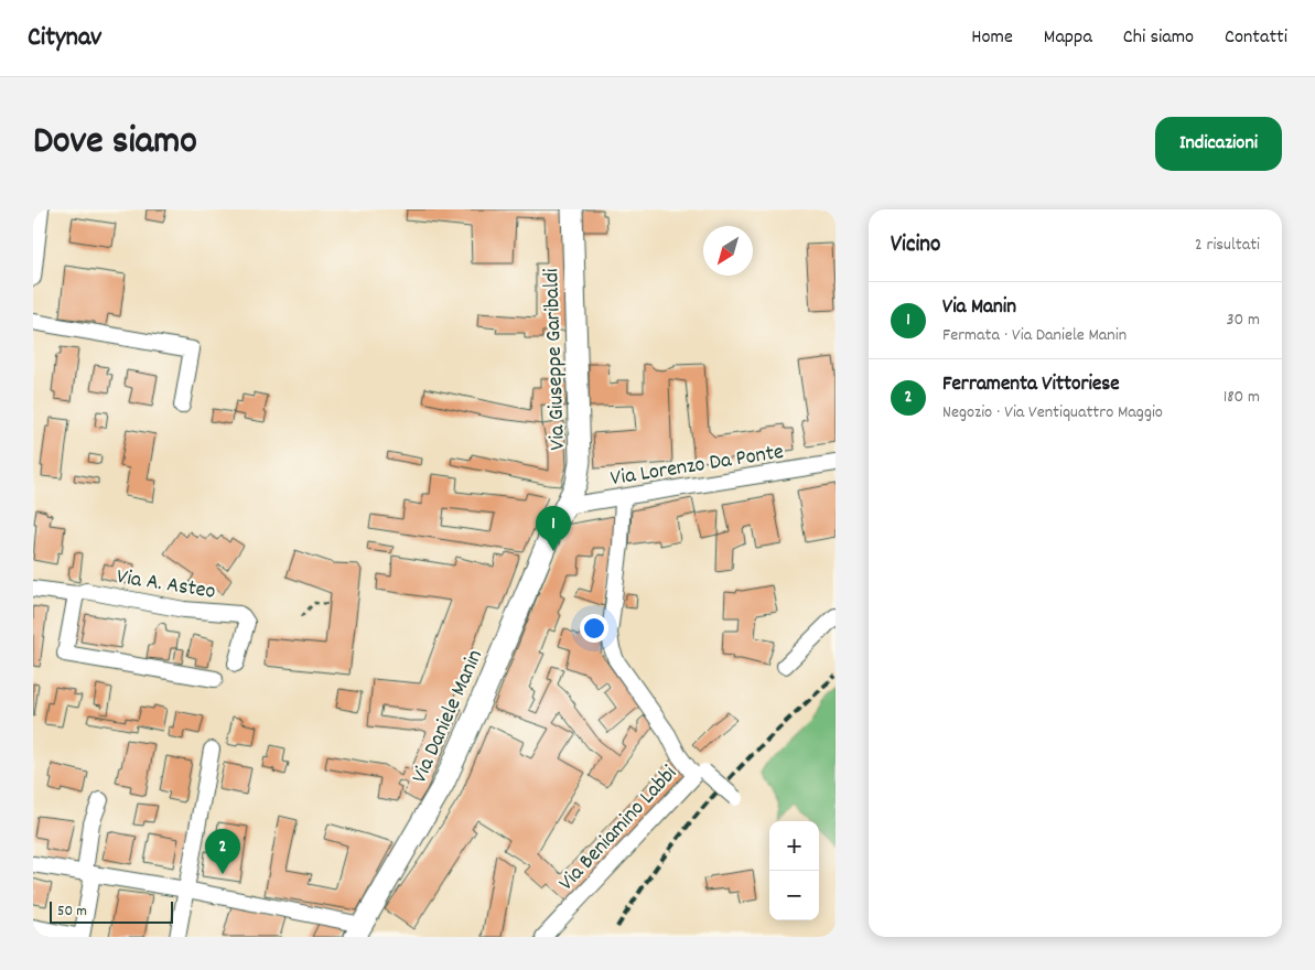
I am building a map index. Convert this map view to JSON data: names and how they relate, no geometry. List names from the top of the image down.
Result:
{
  "streets": {
    "street": [
      "Via Giuseppe Garibaldi",
      "Via Lorenzo Da Ponte",
      "Via A. Asteo",
      "Via Daniele Manin",
      "Via Beniamino Labbi"
    ]
  },
  "crossings": [
    ["Via Giuseppe Garibaldi", "Via Lorenzo Da Ponte"],
    ["Via Giuseppe Garibaldi", "Via Daniele Manin"],
    ["Via Lorenzo Da Ponte", "Via Daniele Manin"],
    ["Via Lorenzo Da Ponte", "Via Beniamino Labbi"]
  ],
  "scale_bar": "50 m",
  "north": "bottom left",
  "page": {
    "header": "Citynav",
    "nav": [
      "Home",
      "Mappa",
      "Chi siamo",
      "Contatti"
    ],
    "title": "Dove siamo",
    "buttons": "Indicazioni",
    "heading": ["Vicino", "2 risultati"],
    "list": [
      {
        "mark": "1",
        "name": "Via Manin",
        "note": "Fermata · Via Daniele Manin",
        "value": "30 m"
      },
      {
        "mark": "2",
        "name": "Ferramenta Vittoriese",
        "note": "Negozio · Via Ventiquattro Maggio",
        "value": "180 m"
      }
    ],
    "pins": ["1", "2"],
    "map_buttons": ["+", "−"],
    "scale": "50 m"
  }
}
